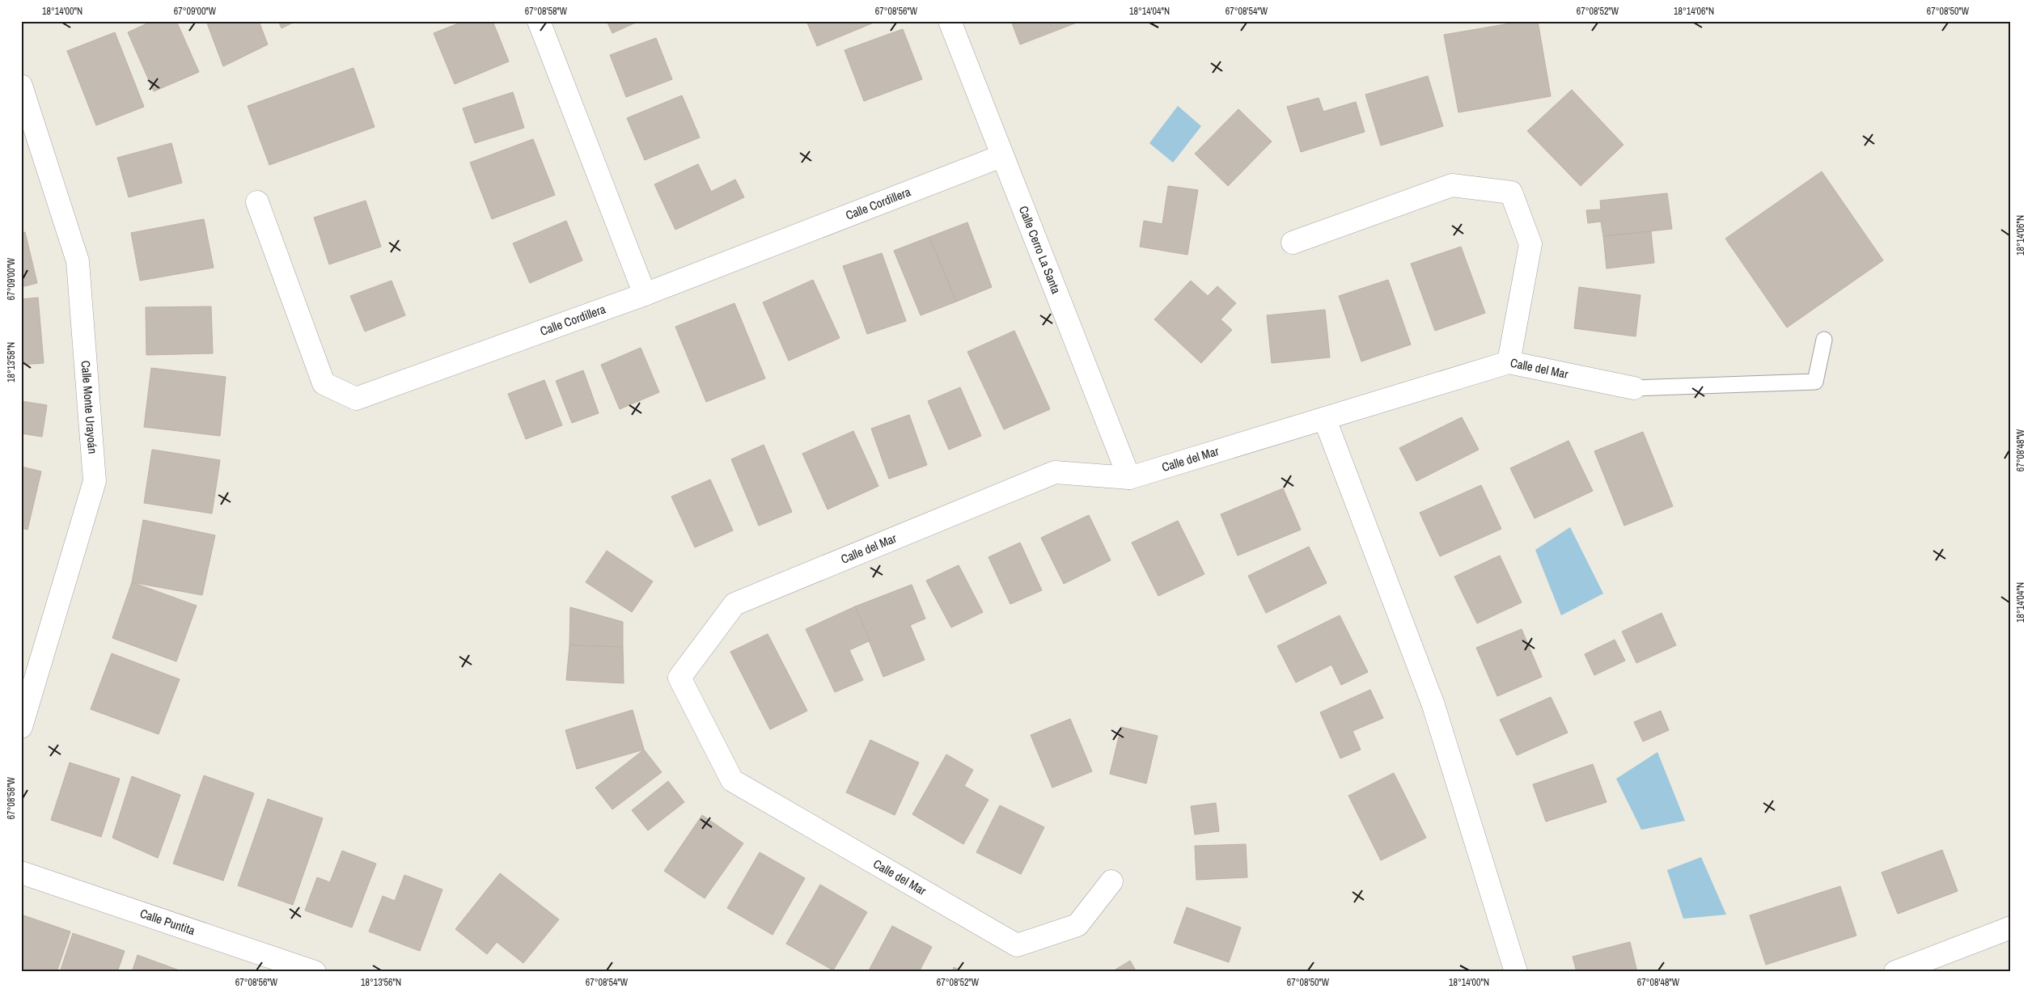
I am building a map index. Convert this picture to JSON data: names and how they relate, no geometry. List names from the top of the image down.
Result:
{
  "streets": {
    "street": [
      "Calle Cordillera",
      "Calle Cerro La Santa",
      "Calle del Mar",
      "Calle Monte Urayoán",
      "Calle Puntita"
    ]
  },
  "crossings": [
    ["Calle Cordillera", "Calle Cerro La Santa"],
    ["Calle Cerro La Santa", "Calle del Mar"]
  ],
  "coordinates": [
    "18°14'00\"N",
    "67°09'00\"W",
    "67°08'58\"W",
    "67°08'56\"W",
    "18°14'04\"N",
    "67°08'54\"W",
    "67°08'52\"W",
    "18°14'06\"N",
    "67°08'50\"W",
    "18°13'58\"N",
    "67°08'48\"W",
    "18°13'56\"N"
  ]
}
